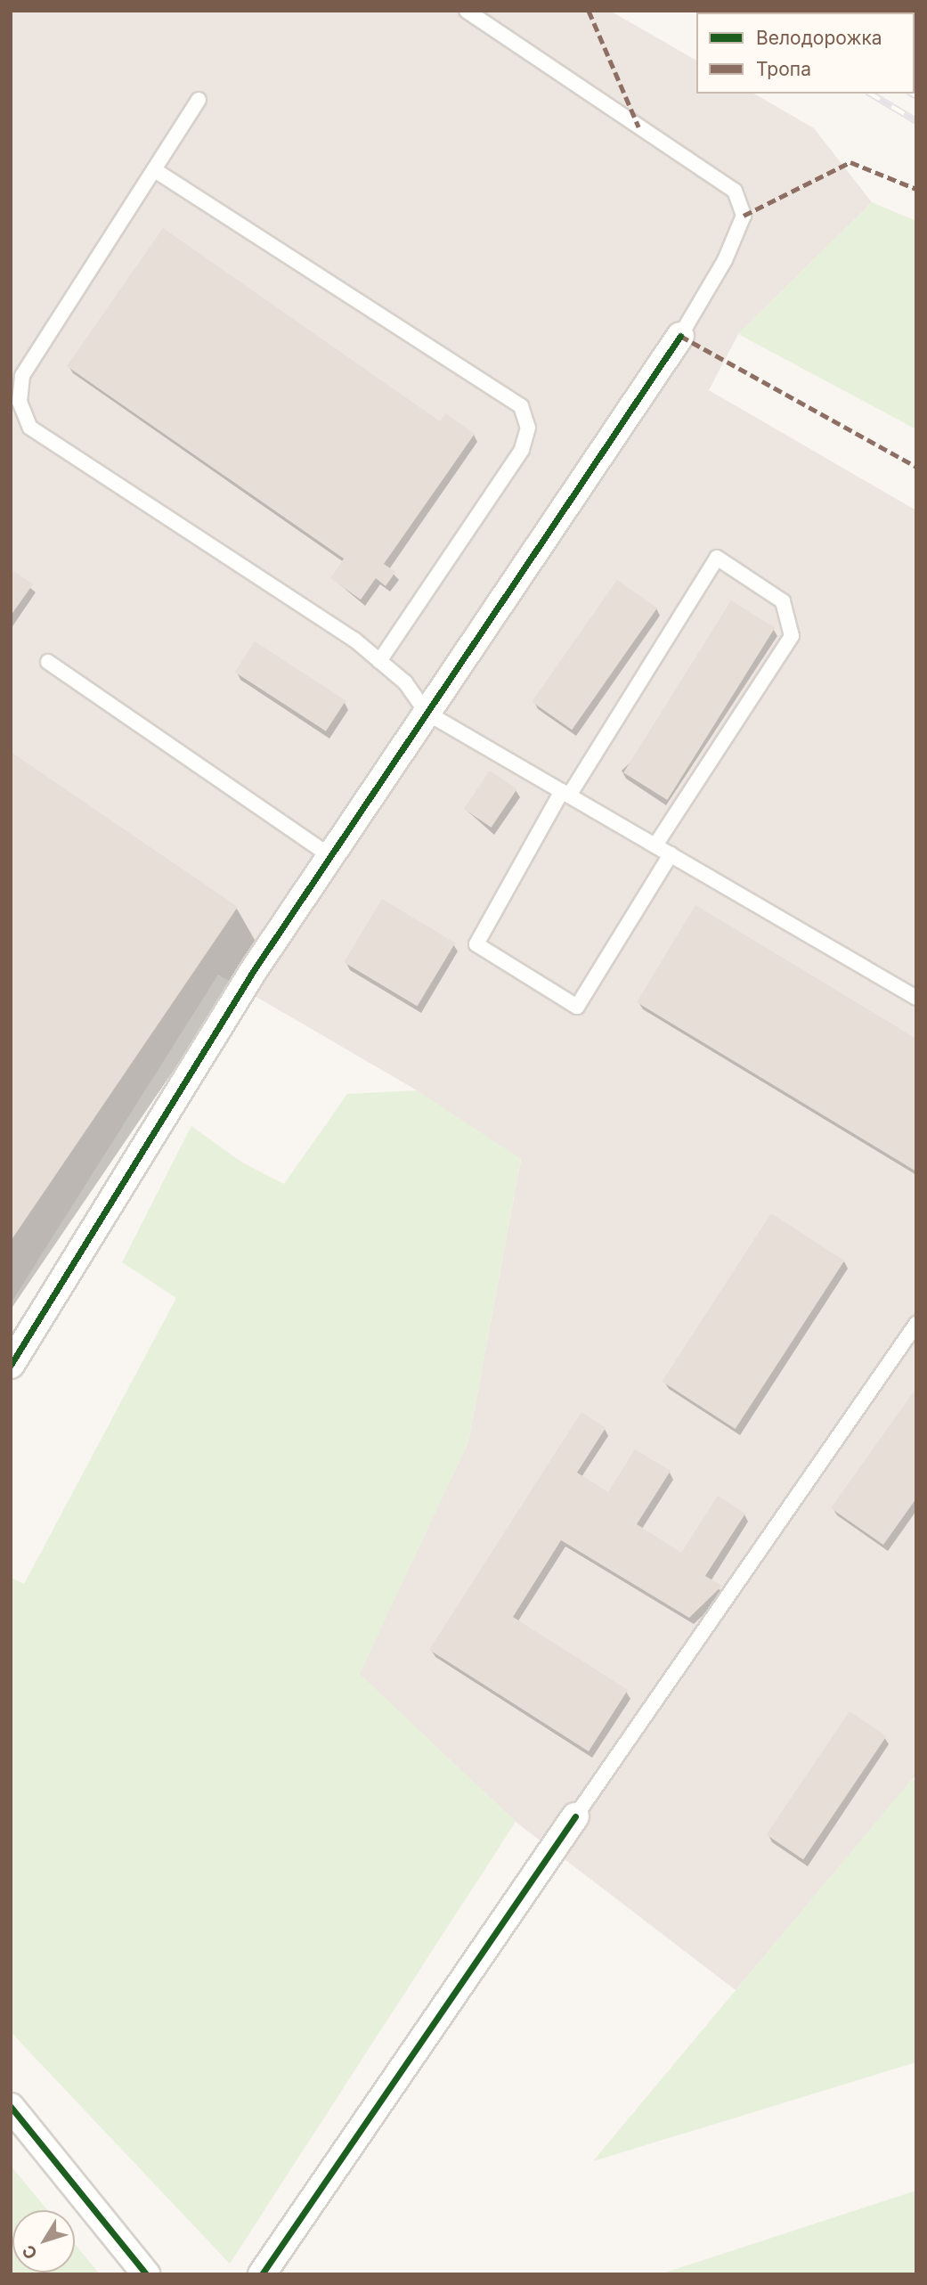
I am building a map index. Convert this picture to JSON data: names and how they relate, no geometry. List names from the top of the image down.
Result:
{
  "legend": ["Велодорожка", "Тропа"],
  "north": "bottom left"
}
